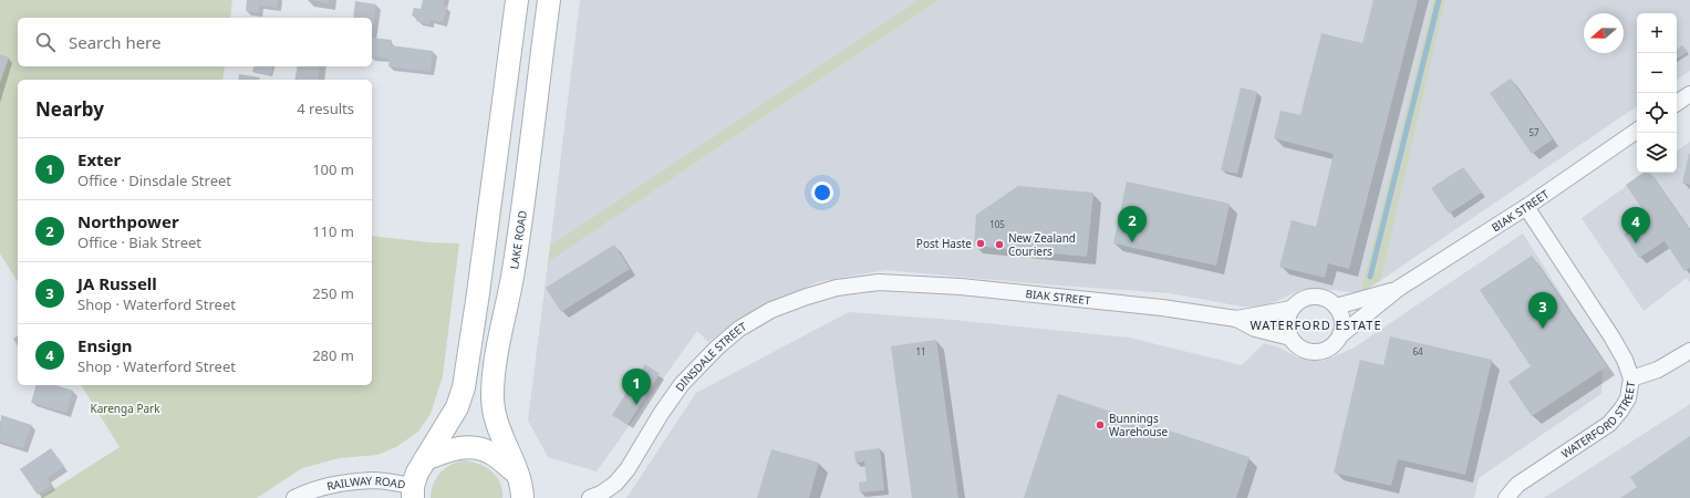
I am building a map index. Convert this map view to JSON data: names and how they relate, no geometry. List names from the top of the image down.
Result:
{
  "streets": {
    "main road": ["LAKE ROAD"],
    "street": [
      "BIAK STREET",
      "DINSDALE STREET",
      "WATERFORD STREET",
      "RAILWAY ROAD"
    ]
  },
  "crossings": [
    ["BIAK STREET", "DINSDALE STREET"],
    ["BIAK STREET", "WATERFORD STREET"]
  ],
  "districts": ["WATERFORD ESTATE"],
  "parks": ["Karenga Park"],
  "places": ["Post Haste", "New Zealand Couriers", "Bunnings Warehouse"],
  "house_numbers": [
    "57",
    "105",
    "11",
    "64"
  ],
  "north": "left",
  "page": {
    "map_buttons": ["+", "−"],
    "search": "Search here",
    "heading": ["Nearby", "4 results"],
    "list": [
      {
        "mark": "1",
        "name": "Exter",
        "note": "Office · Dinsdale Street",
        "value": "100 m"
      },
      {
        "mark": "2",
        "name": "Northpower",
        "note": "Office · Biak Street",
        "value": "110 m"
      },
      {
        "mark": "3",
        "name": "JA Russell",
        "note": "Shop · Waterford Street",
        "value": "250 m"
      },
      {
        "mark": "4",
        "name": "Ensign",
        "note": "Shop · Waterford Street",
        "value": "280 m"
      }
    ],
    "pins": [
      "2",
      "4",
      "3",
      "1"
    ]
  }
}
